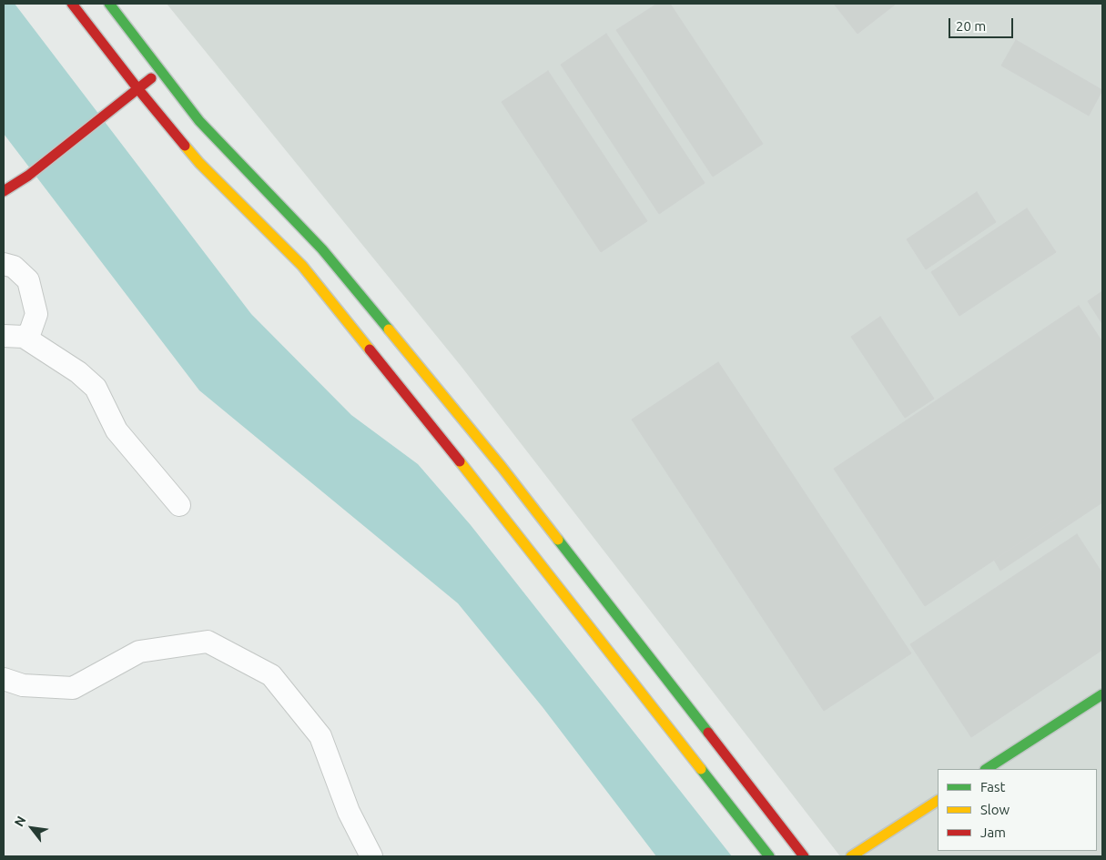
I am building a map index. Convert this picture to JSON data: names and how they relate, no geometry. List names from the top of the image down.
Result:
{
  "legend": ["Fast", "Slow", "Jam"],
  "scale_bar": "20 m",
  "north": "top left"
}
